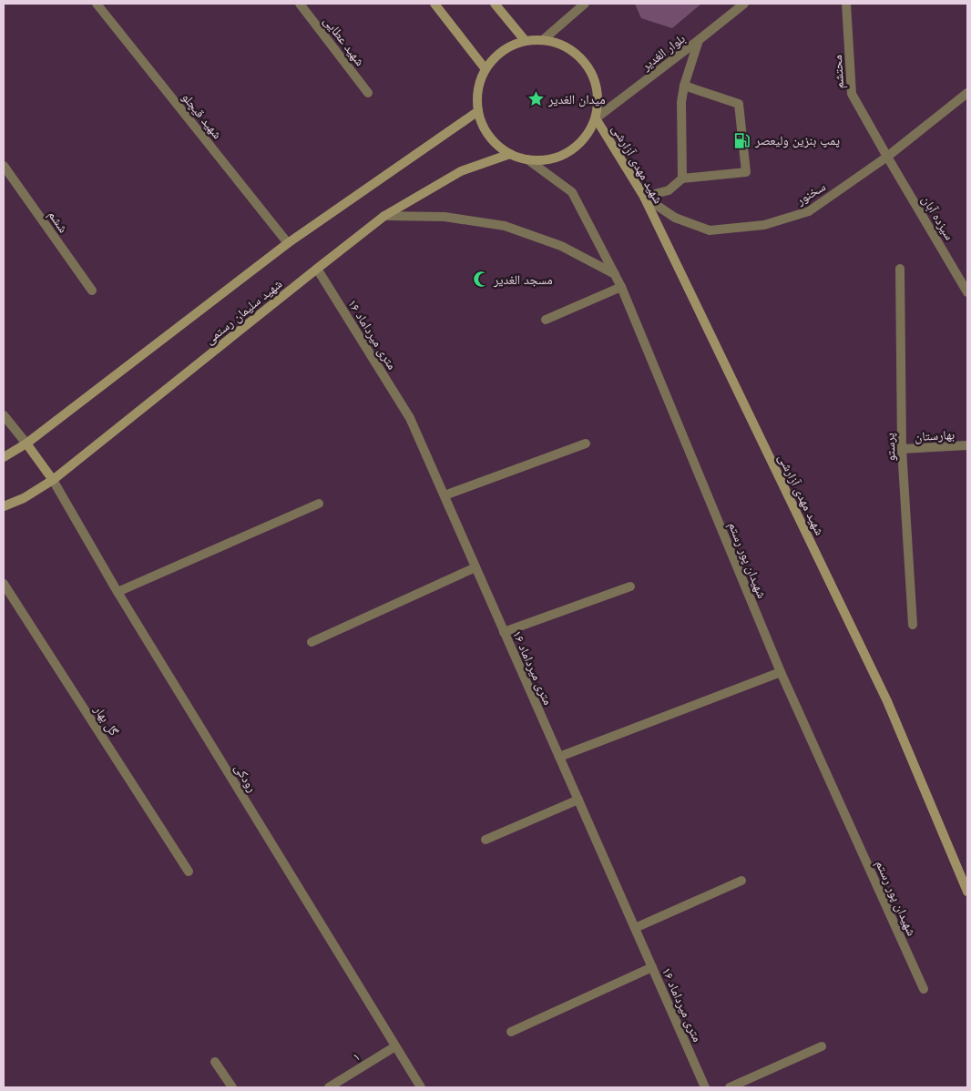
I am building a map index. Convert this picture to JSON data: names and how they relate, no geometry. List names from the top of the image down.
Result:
{
  "streets": {
    "main road": ["شهید مهدی آزارشی", "شهید سلیمان رستمی"],
    "street": [
      "شهید عطایی",
      "بلوار الغدیر",
      "محتشم",
      "شهید قیچلو",
      "سخنور",
      "سیزده آبان",
      "ششم",
      "۱۶ متری میرداماد",
      "بهارستان",
      "پرستو",
      "شهیدان پور رستم",
      "گل بهار",
      "رودکی",
      "۱"
    ]
  },
  "crossings": [
    ["بلوار الغدیر", "شهید مهدی آزارشی"],
    ["بلوار الغدیر", "شهید سلیمان رستمی"],
    ["بلوار الغدیر", "شهیدان پور رستم"],
    ["محتشم", "سخنور"],
    ["محتشم", "سیزده آبان"],
    ["شهید قیچلو", "شهید سلیمان رستمی"],
    ["شهید مهدی آزارشی", "سخنور"],
    ["شهید مهدی آزارشی", "شهید سلیمان رستمی"],
    ["شهید مهدی آزارشی", "شهیدان پور رستم"],
    ["سخنور", "سیزده آبان"],
    ["شهید سلیمان رستمی", "۱۶ متری میرداماد"],
    ["شهید سلیمان رستمی", "شهیدان پور رستم"],
    ["شهید سلیمان رستمی", "رودکی"],
    ["بهارستان", "پرستو"],
    ["رودکی", "۱"]
  ],
  "places": {
    "place": ["میدان الغدیر"],
    "fuel station": ["پمپ بنزین ولیعصر"],
    "mosque": ["مسجد الغدیر"]
  }
}
